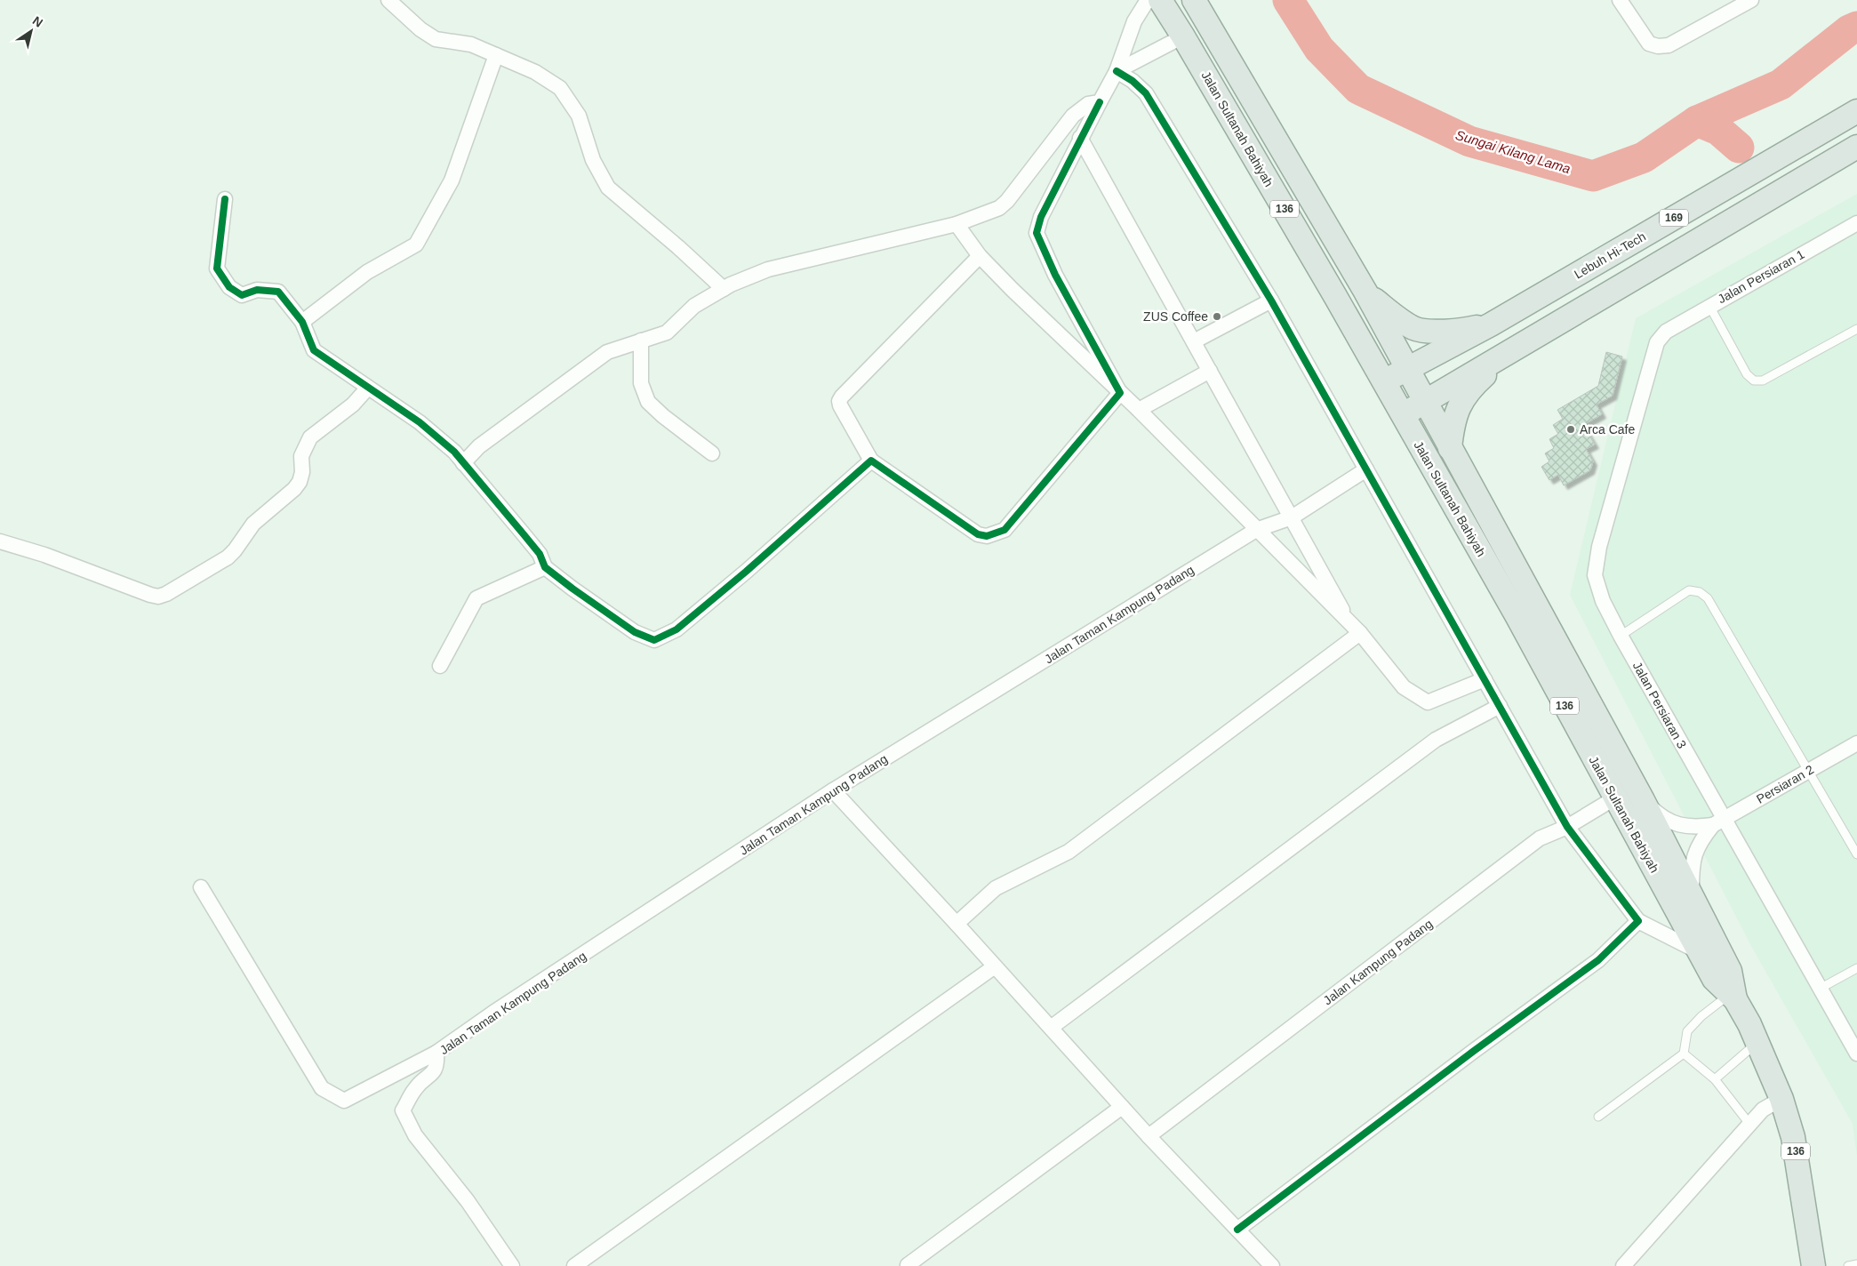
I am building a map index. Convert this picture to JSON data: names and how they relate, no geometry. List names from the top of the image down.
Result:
{
  "streets": {
    "main road": [
      "Jalan Sultanah Bahiyah",
      "136",
      "169",
      "Lebuh Hi-Tech"
    ],
    "street": [
      "Jalan Persiaran 1",
      "Jalan Taman Kampung Padang",
      "Jalan Persiaran 3",
      "Persiaran 2",
      "Jalan Kampung Padang"
    ]
  },
  "crossings": [
    ["Jalan Sultanah Bahiyah", "169"],
    ["Jalan Sultanah Bahiyah", "Lebuh Hi-Tech"],
    ["Jalan Sultanah Bahiyah", "Jalan Kampung Padang"],
    ["Jalan Persiaran 1", "Jalan Persiaran 3"],
    ["Jalan Persiaran 3", "Persiaran 2"]
  ],
  "water": ["Sungai Kilang Lama"],
  "places": ["ZUS Coffee", "Arca Cafe"],
  "north": "top right"
}
